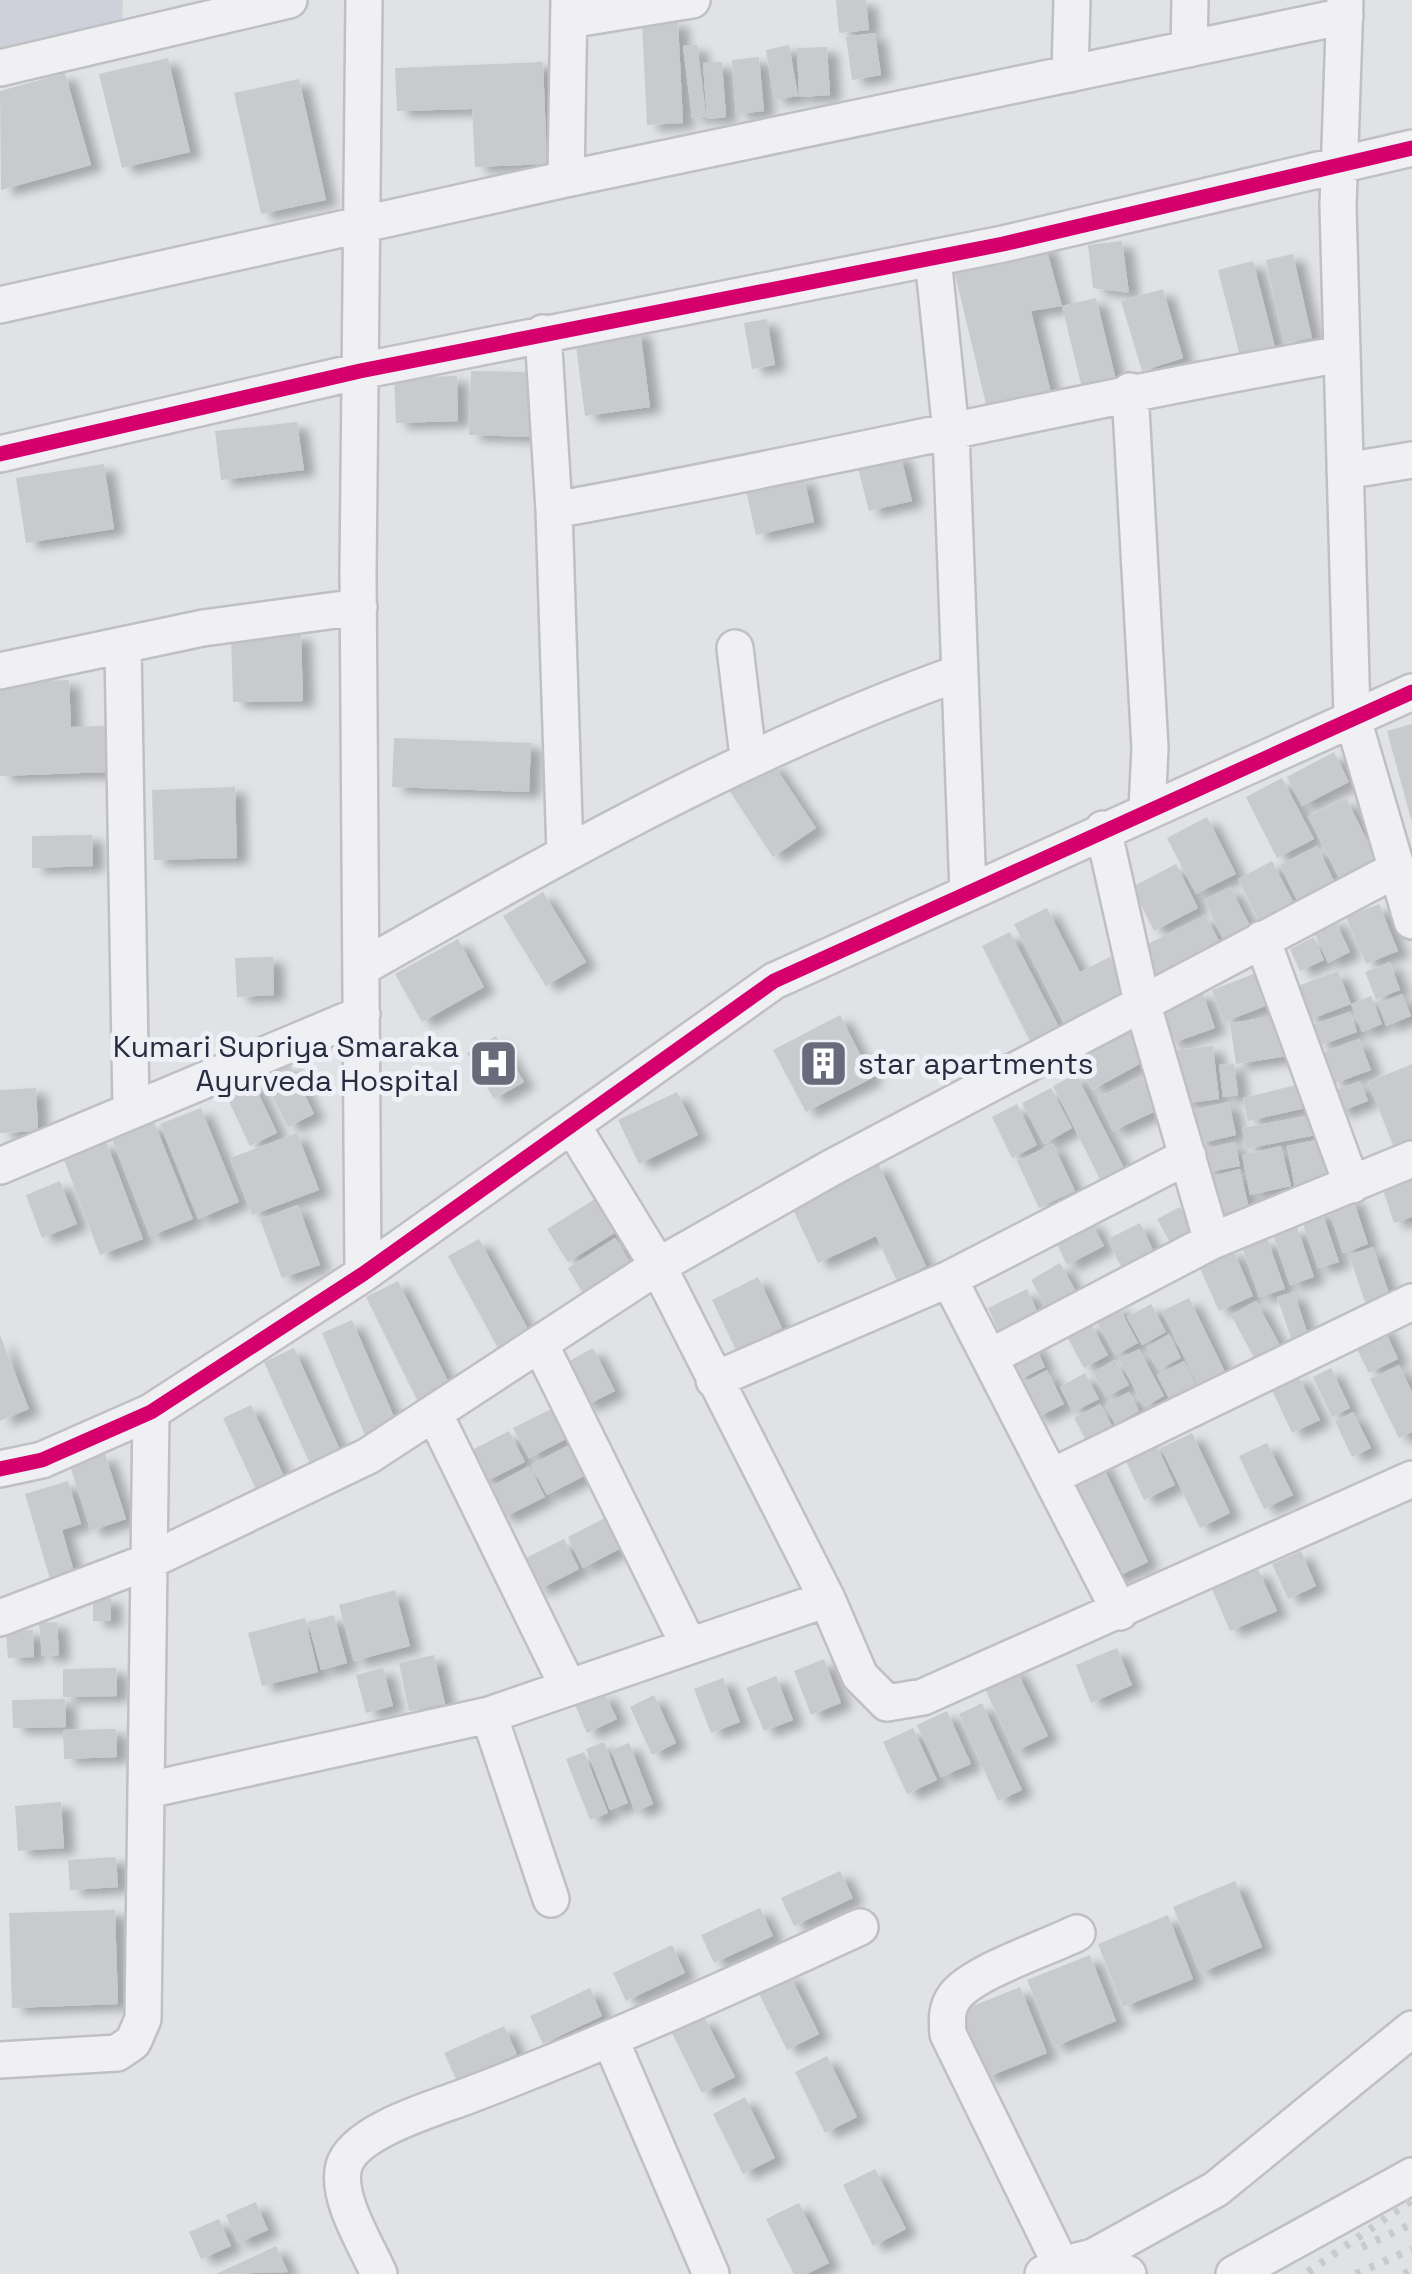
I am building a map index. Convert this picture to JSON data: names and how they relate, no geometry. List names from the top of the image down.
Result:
{
  "places": {
    "hospital": ["Kumari Supriya Smaraka Ayurveda Hospital"],
    "building": ["star apartments"]
  }
}
